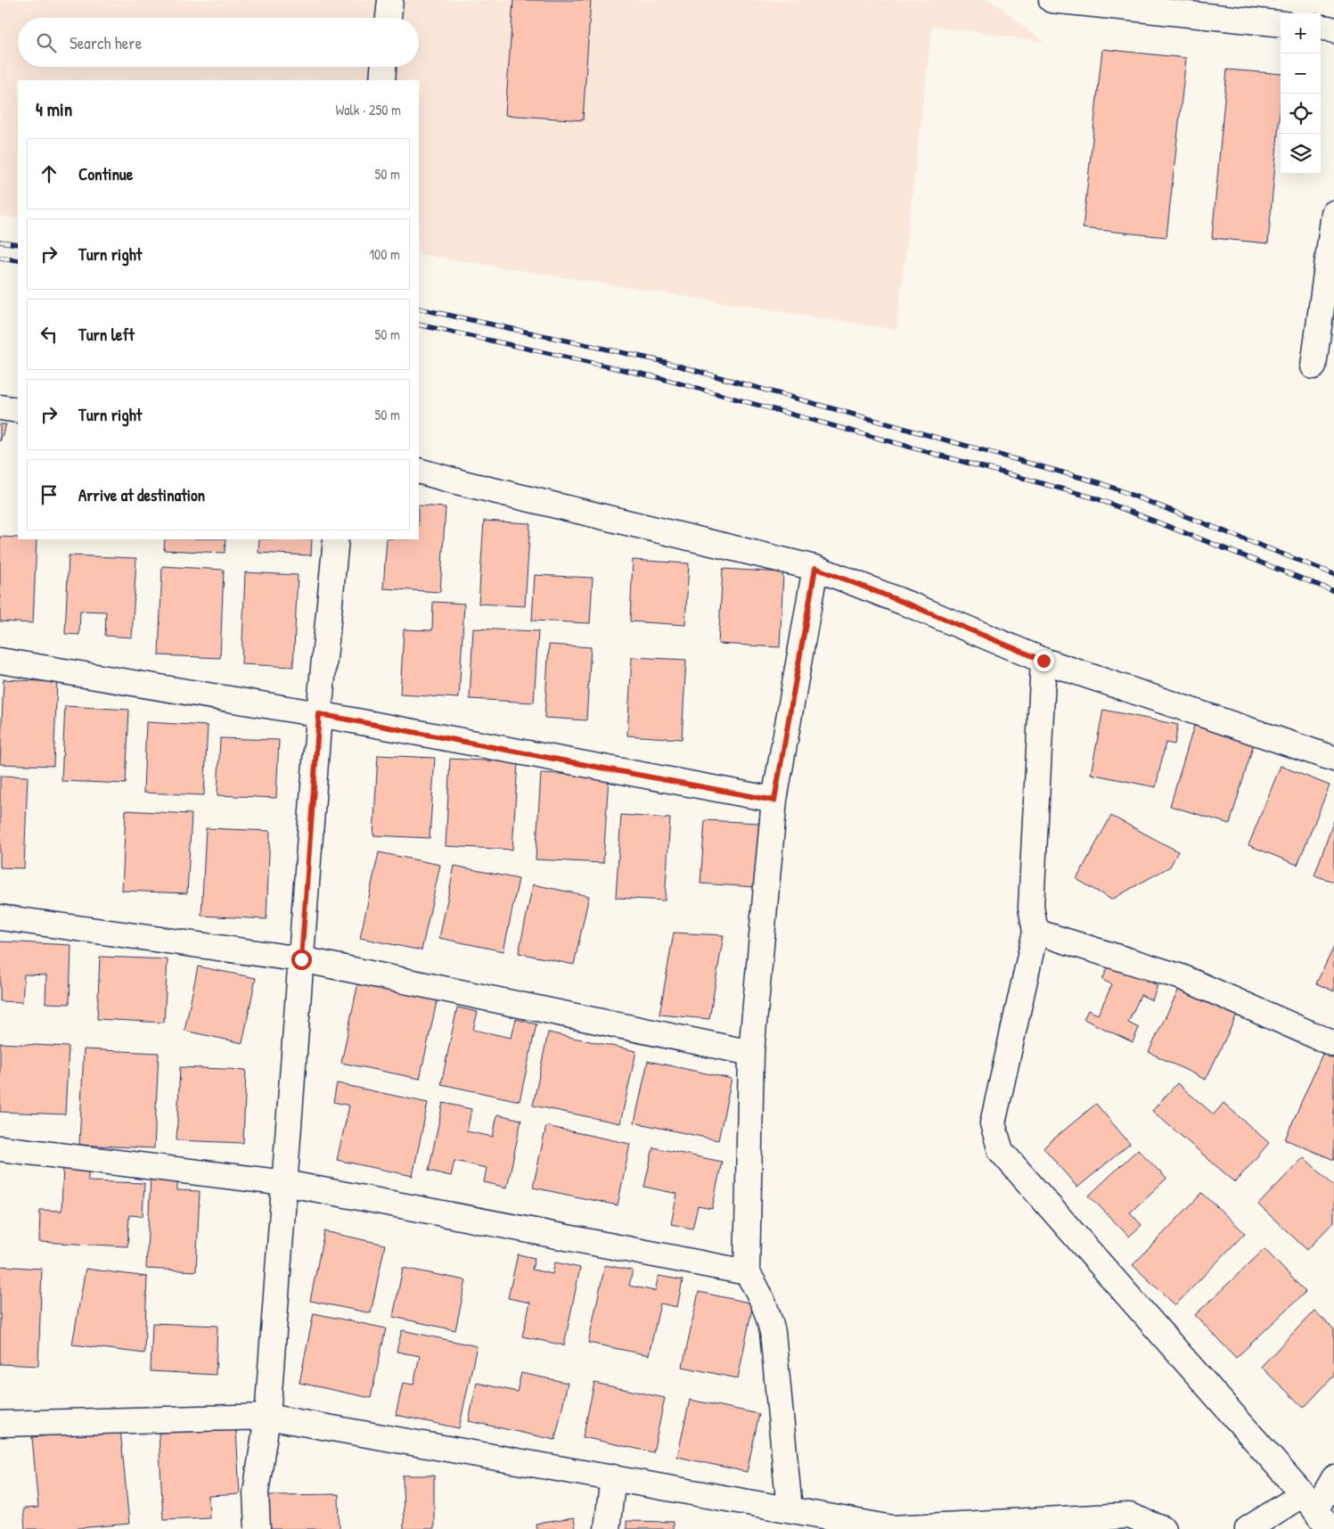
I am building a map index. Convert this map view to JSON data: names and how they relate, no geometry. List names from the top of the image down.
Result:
{
  "page": {
    "map_buttons": ["+", "−"],
    "search": "Search here",
    "heading": ["4 min", "Walk · 250 m"],
    "list": [
      ["Continue", "50 m"],
      ["Turn right", "100 m"],
      ["Turn left", "50 m"],
      ["Turn right", "50 m"],
      "Arrive at destination"
    ]
  }
}
